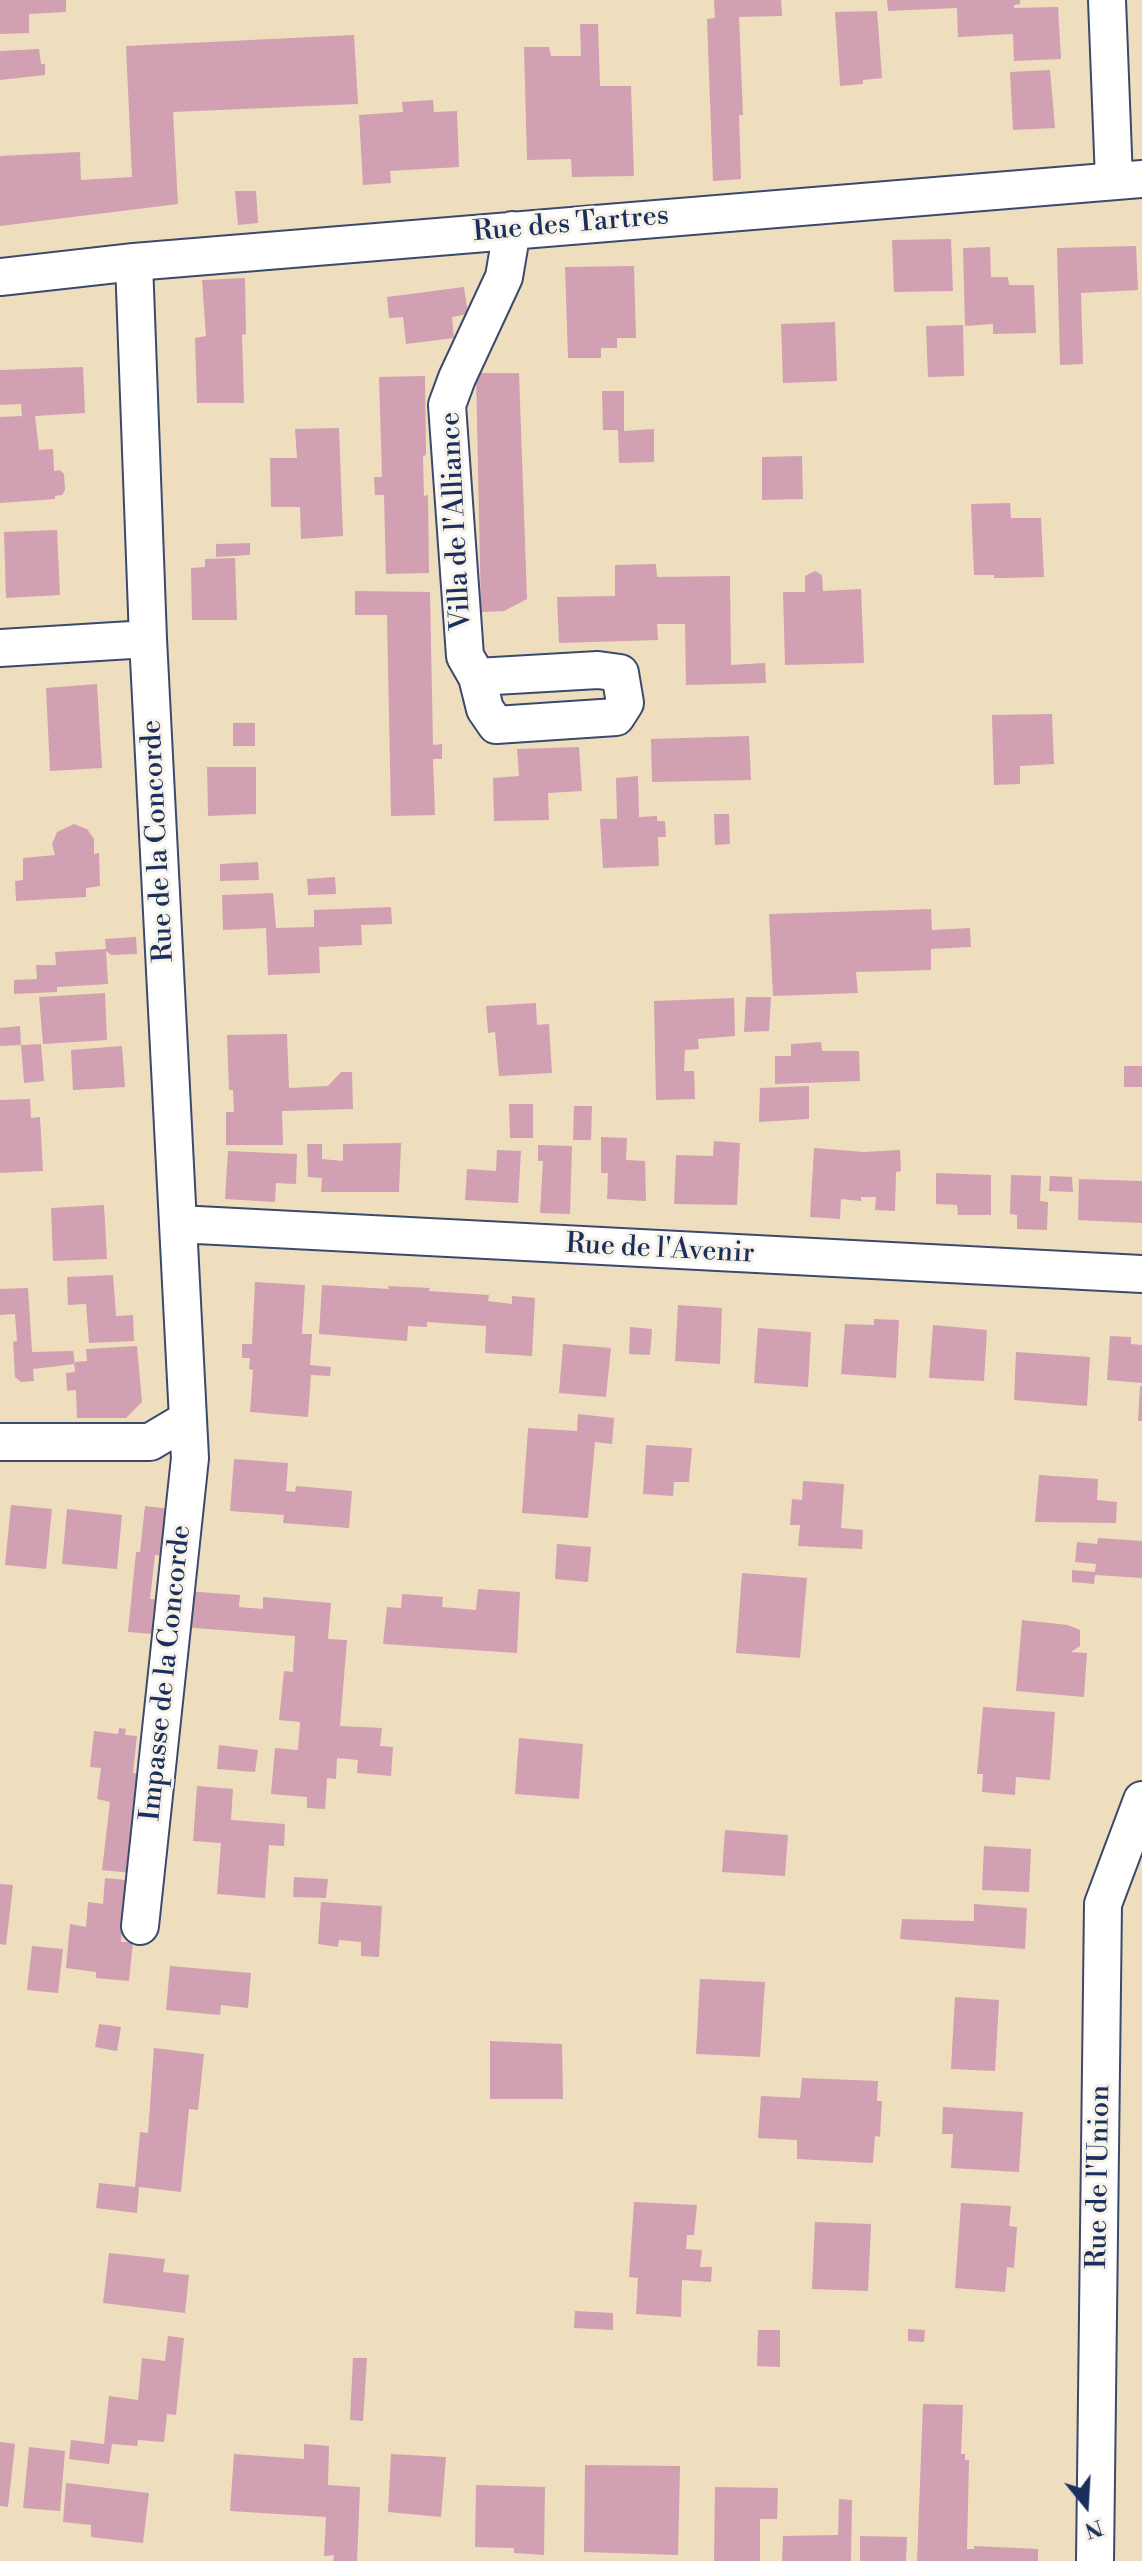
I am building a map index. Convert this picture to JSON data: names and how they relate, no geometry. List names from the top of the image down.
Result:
{
  "streets": {
    "street": [
      "Rue des Tartres",
      "Villa de l'Alliance",
      "Rue de la Concorde",
      "Rue de l'Avenir",
      "Impasse de la Concorde",
      "Rue de l'Union"
    ]
  },
  "crossings": [
    ["Rue des Tartres", "Villa de l'Alliance"],
    ["Rue des Tartres", "Rue de la Concorde"],
    ["Rue de la Concorde", "Rue de l'Avenir"],
    ["Rue de la Concorde", "Impasse de la Concorde"]
  ],
  "north": "bottom"
}
